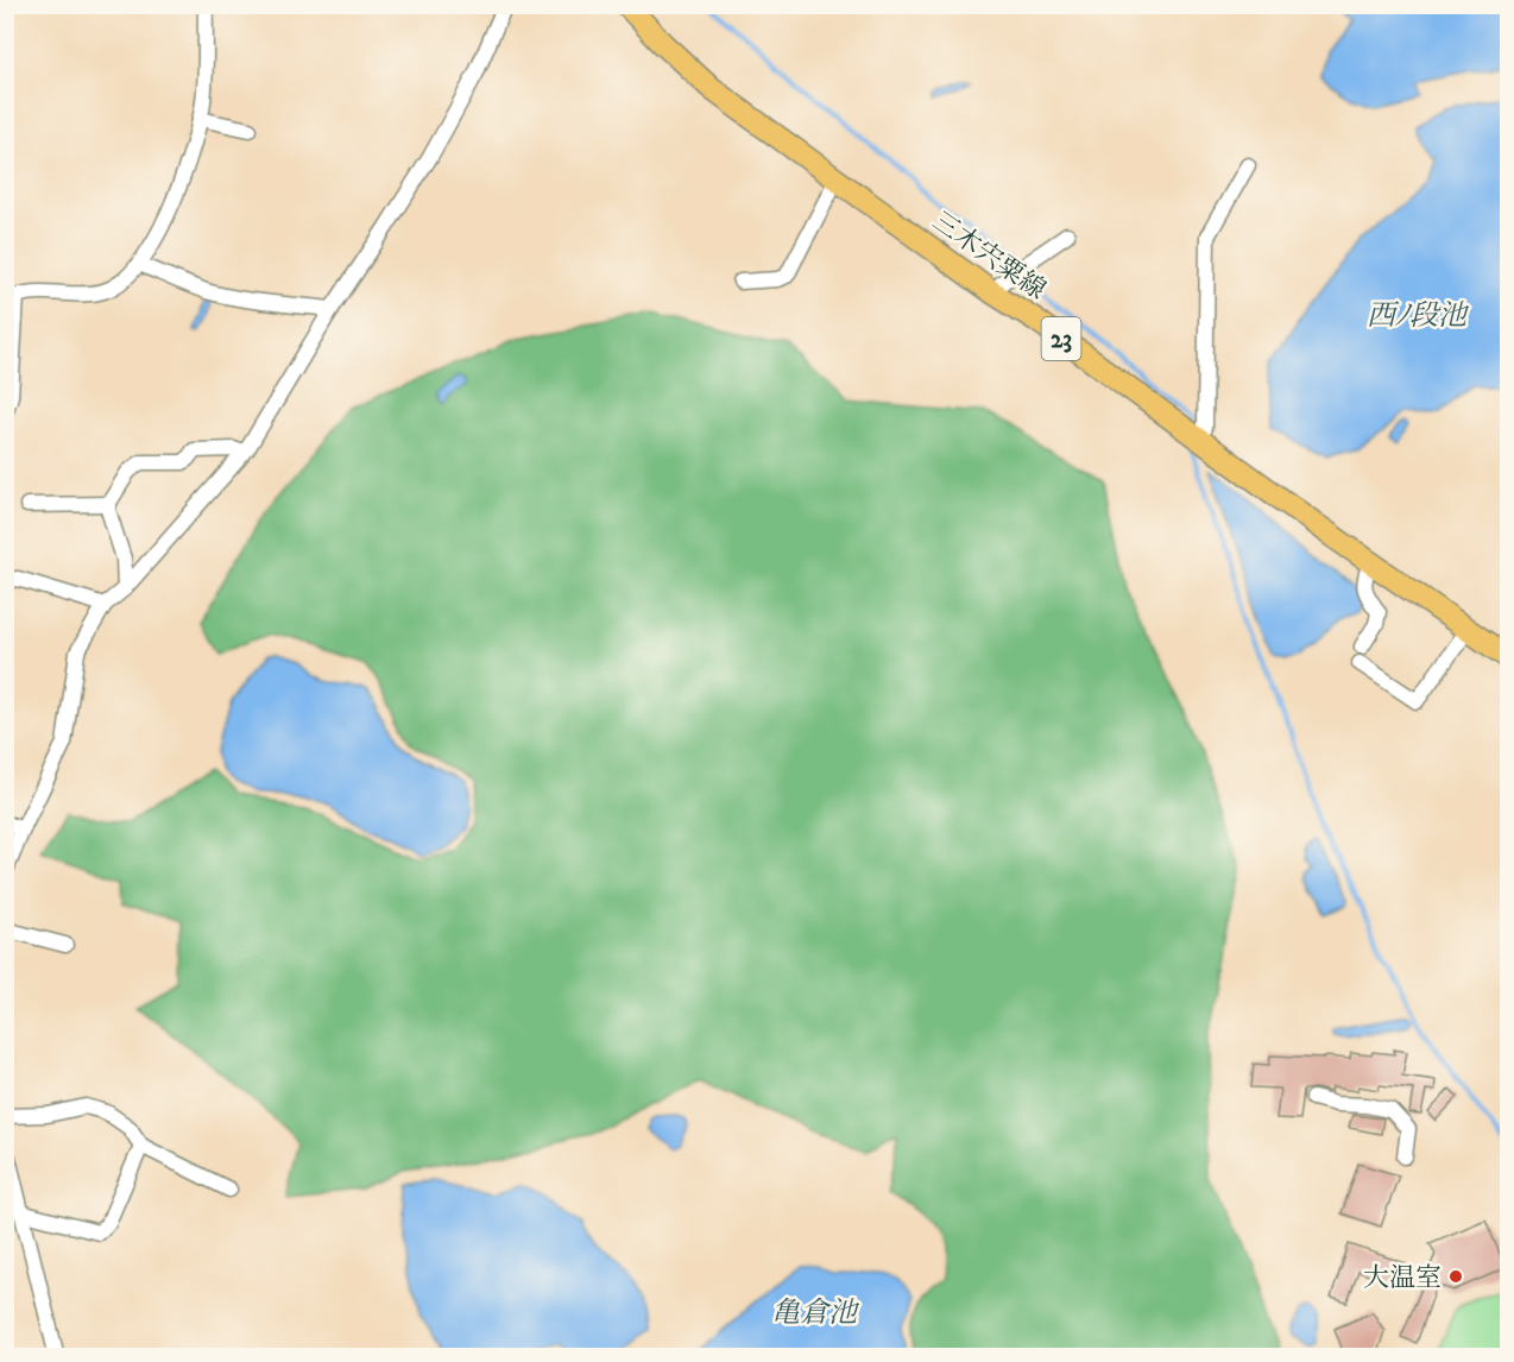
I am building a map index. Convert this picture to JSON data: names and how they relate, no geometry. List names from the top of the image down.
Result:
{
  "streets": {
    "main road": ["三木宍粟線", "23"]
  },
  "water": ["西ﾉ段池", "亀倉池"],
  "places": ["大温室"]
}
